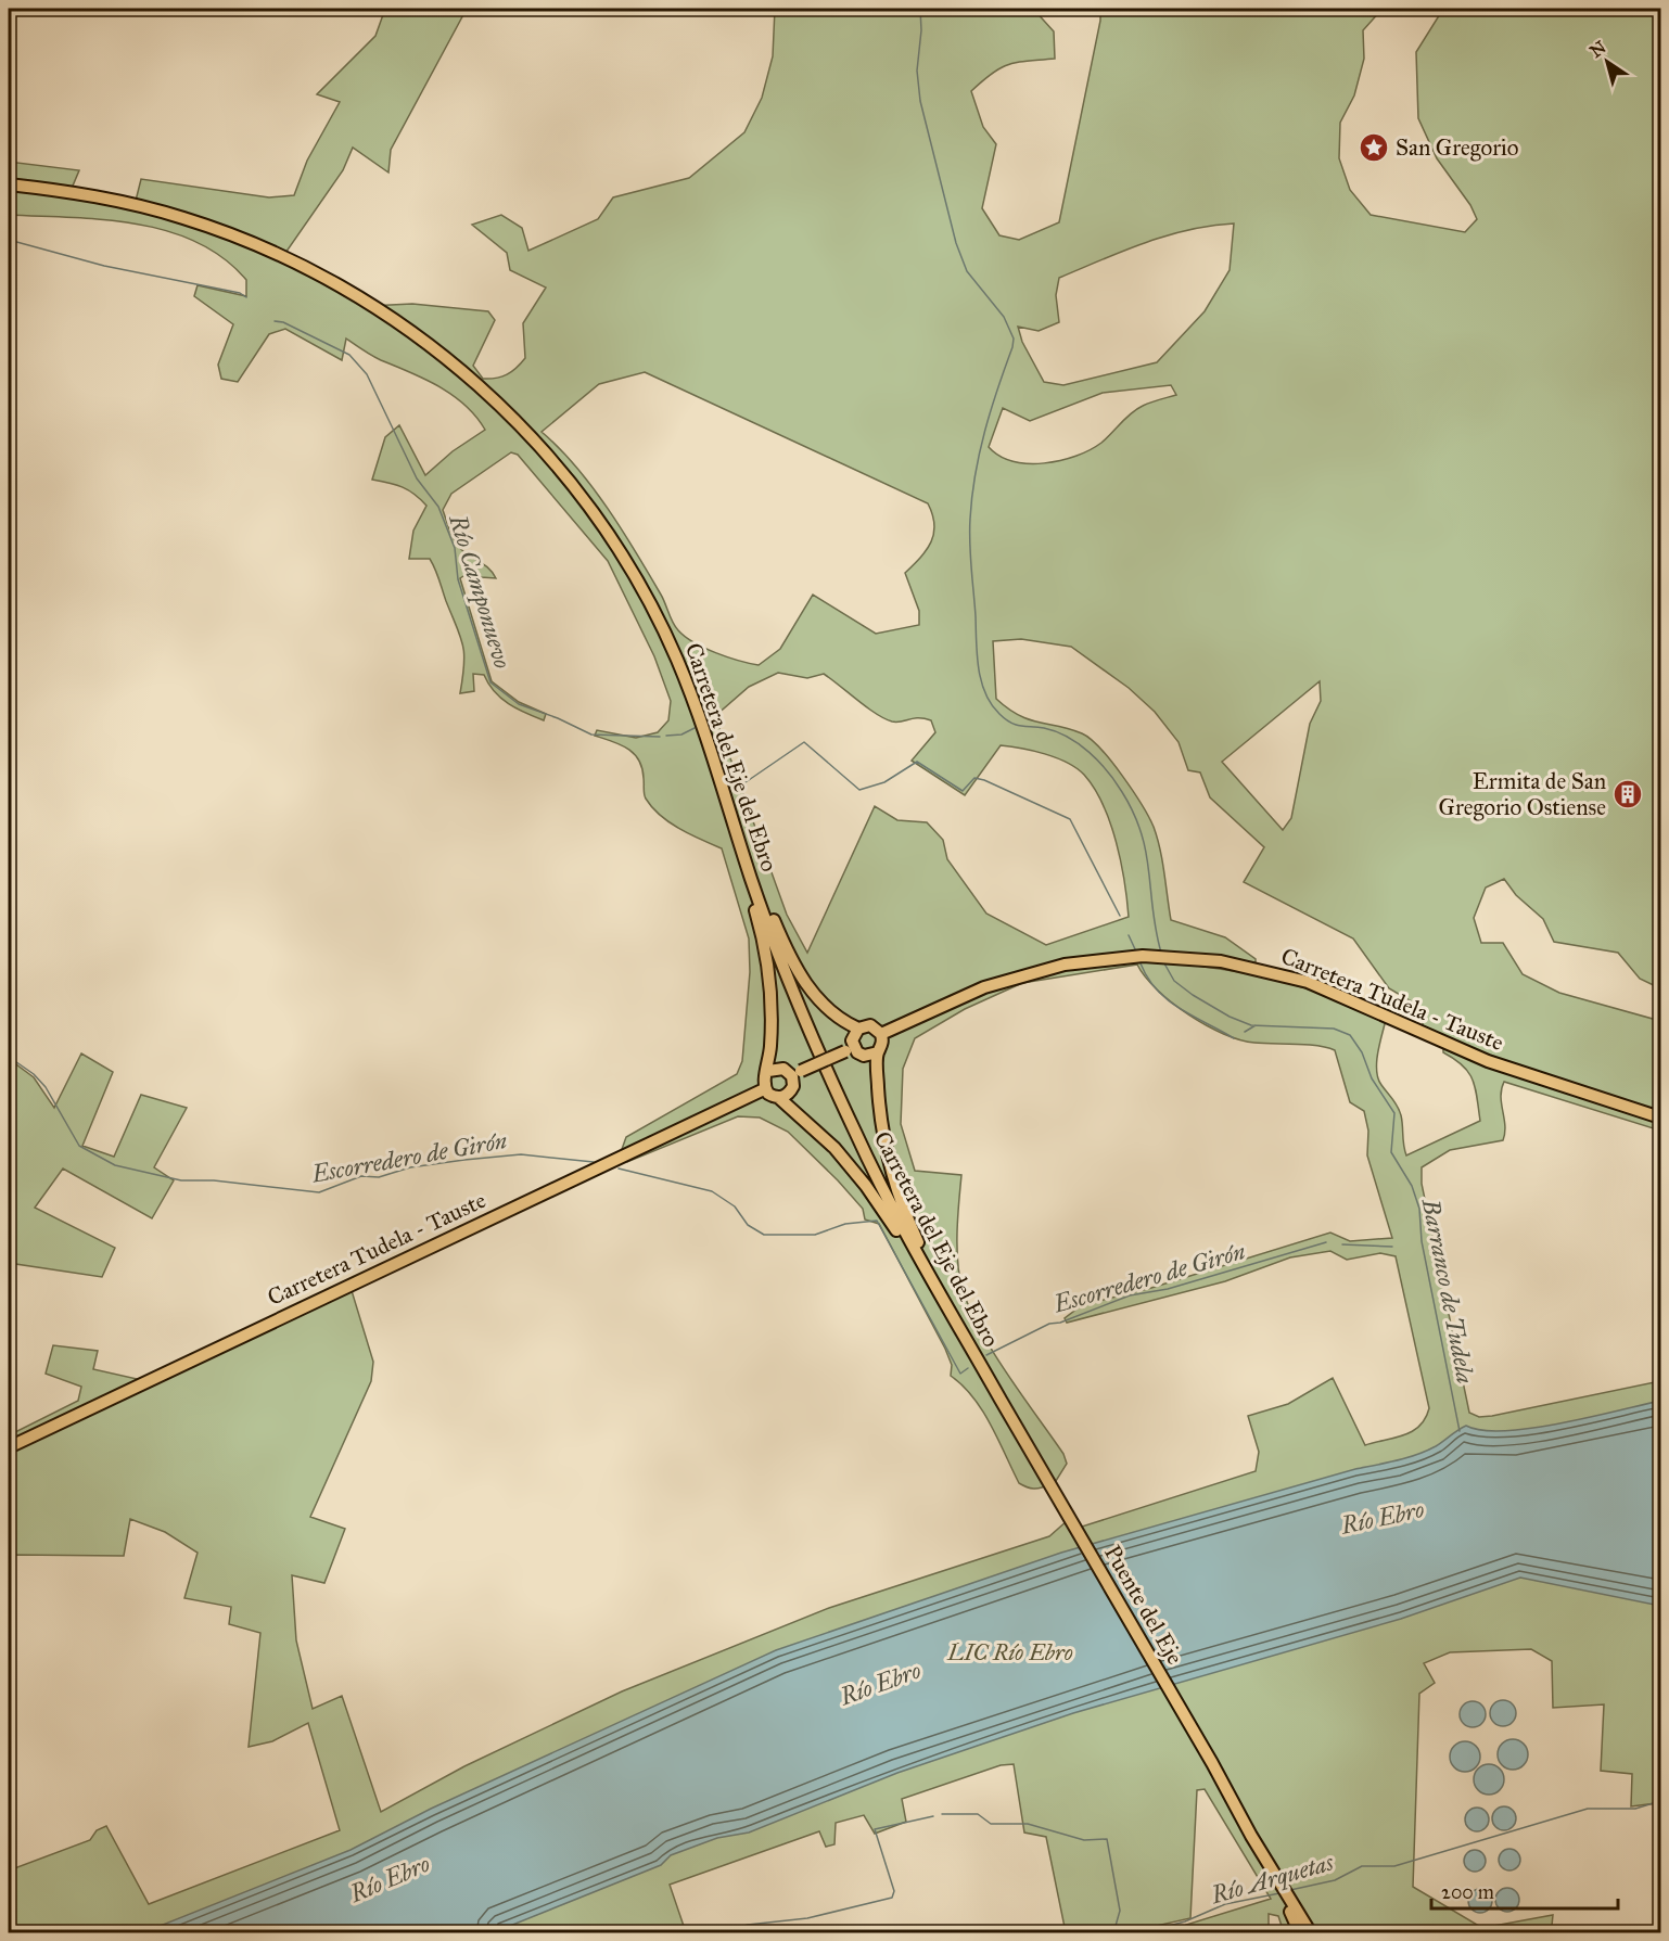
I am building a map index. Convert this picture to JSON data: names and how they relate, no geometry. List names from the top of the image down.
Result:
{
  "streets": {
    "main road": ["Carretera del Eje del Ebro", "Carretera Tudela - Tauste", "Puente del Eje"]
  },
  "crossings": [
    ["Carretera del Eje del Ebro", "Puente del Eje"]
  ],
  "water": [
    "Río Camponuevo",
    "Escorredero de Girón",
    "Barranco de Tudela",
    "Río Ebro",
    "Río Arquetas"
  ],
  "parks": ["LIC Río Ebro"],
  "places": {
    "place": ["San Gregorio"],
    "building": ["Ermita de San Gregorio Ostiense"]
  },
  "scale_bar": "200 m",
  "north": "top left"
}
